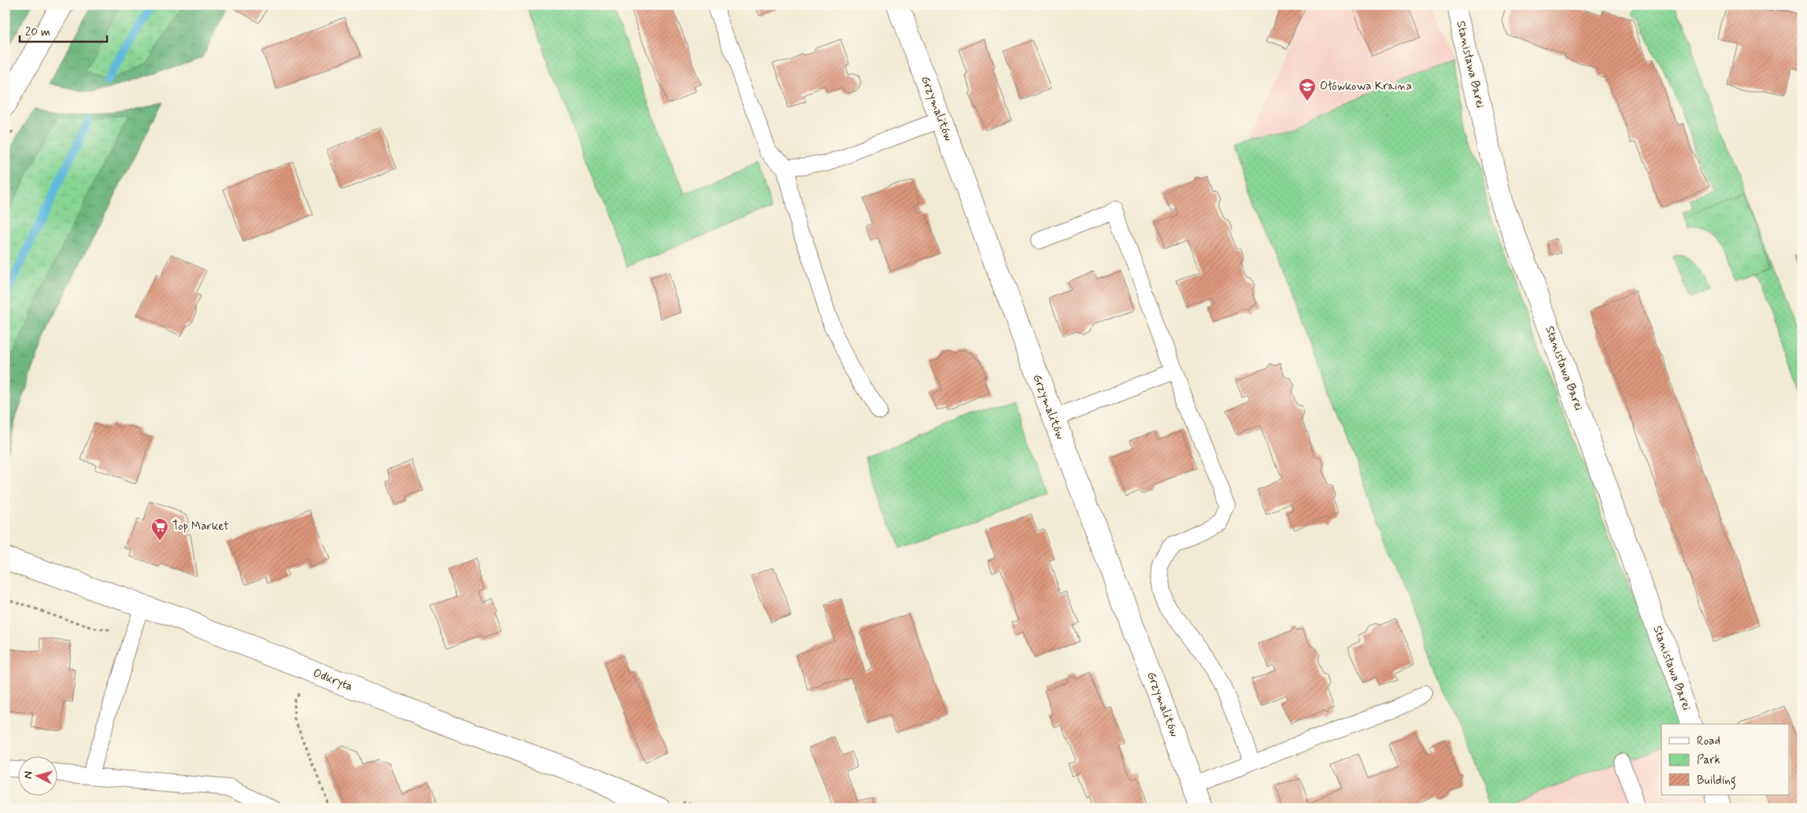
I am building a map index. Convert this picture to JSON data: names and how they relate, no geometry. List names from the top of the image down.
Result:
{
  "streets": {
    "street": ["Stanisława Barei", "Grzymalitów", "Odkryta"]
  },
  "places": {
    "school or university": ["Ołówkowa Kraina"],
    "supermarket": ["Top Market"]
  },
  "legend": ["Road", "Park", "Building"],
  "scale_bar": "20 m",
  "north": "left"
}
